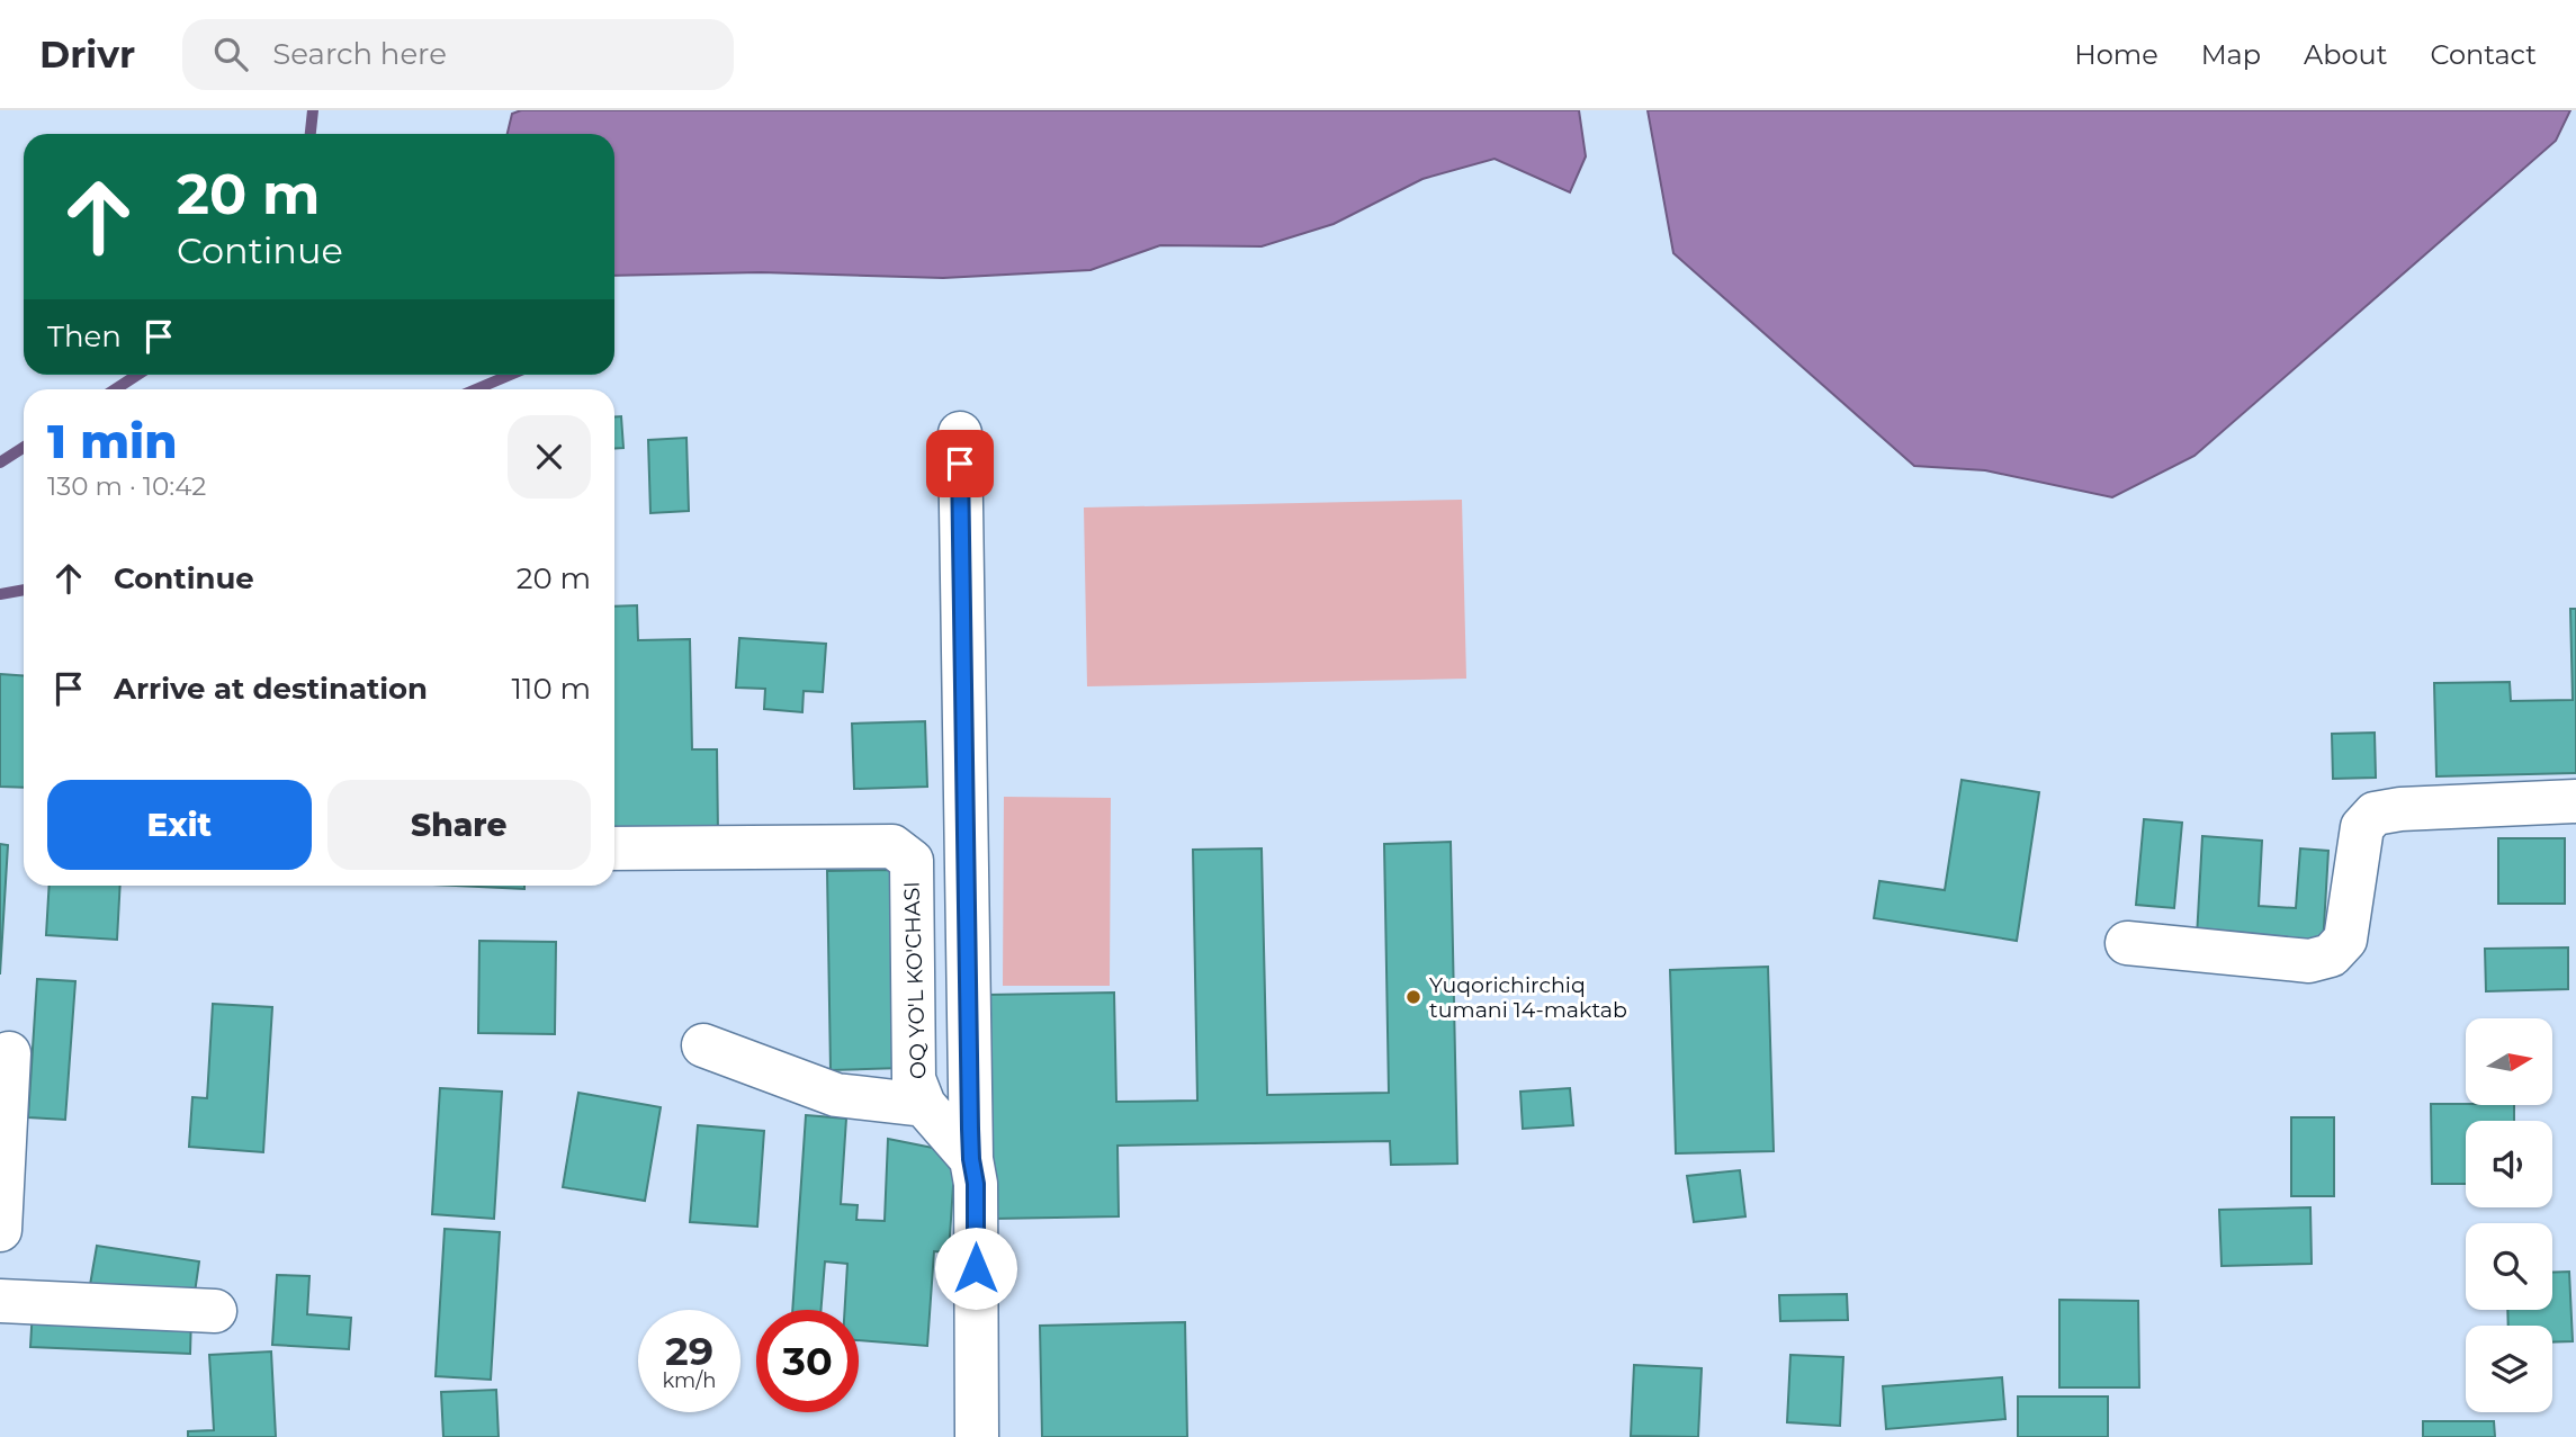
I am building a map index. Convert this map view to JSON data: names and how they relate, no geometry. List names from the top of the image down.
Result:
{
  "streets": {
    "street": ["OQ YO'L KO'CHASI"]
  },
  "places": ["Yuqorichirchiq tumani 14-maktab"],
  "north": "right",
  "page": {
    "header": "Drivr",
    "search": "Search here",
    "nav": [
      "Home",
      "Map",
      "About",
      "Contact"
    ],
    "turn": ["20 m", "Continue"],
    "then": "Then",
    "heading": ["1 min", "130 m · 10:42"],
    "list": [
      {
        "name": "Continue",
        "value": "20 m"
      },
      {
        "name": "Arrive at destination",
        "value": "110 m"
      }
    ],
    "buttons": ["Exit", "Share"],
    "speed": "29 km/h",
    "limit": "30"
  }
}
